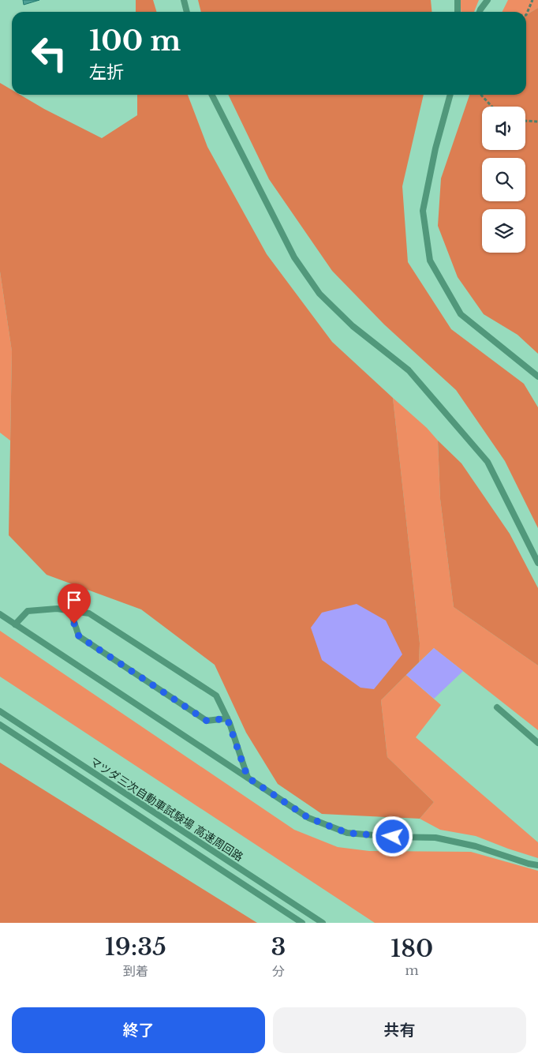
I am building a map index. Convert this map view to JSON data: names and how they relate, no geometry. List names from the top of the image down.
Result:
{
  "streets": {
    "lane": ["マツダ三次自動車試験場 高速周回路"]
  },
  "page": {
    "turn": ["100 m", "左折"],
    "eta": [
      "19:35",
      "到着",
      "3",
      "分",
      "180",
      "m"
    ],
    "buttons": ["終了", "共有"]
  }
}
